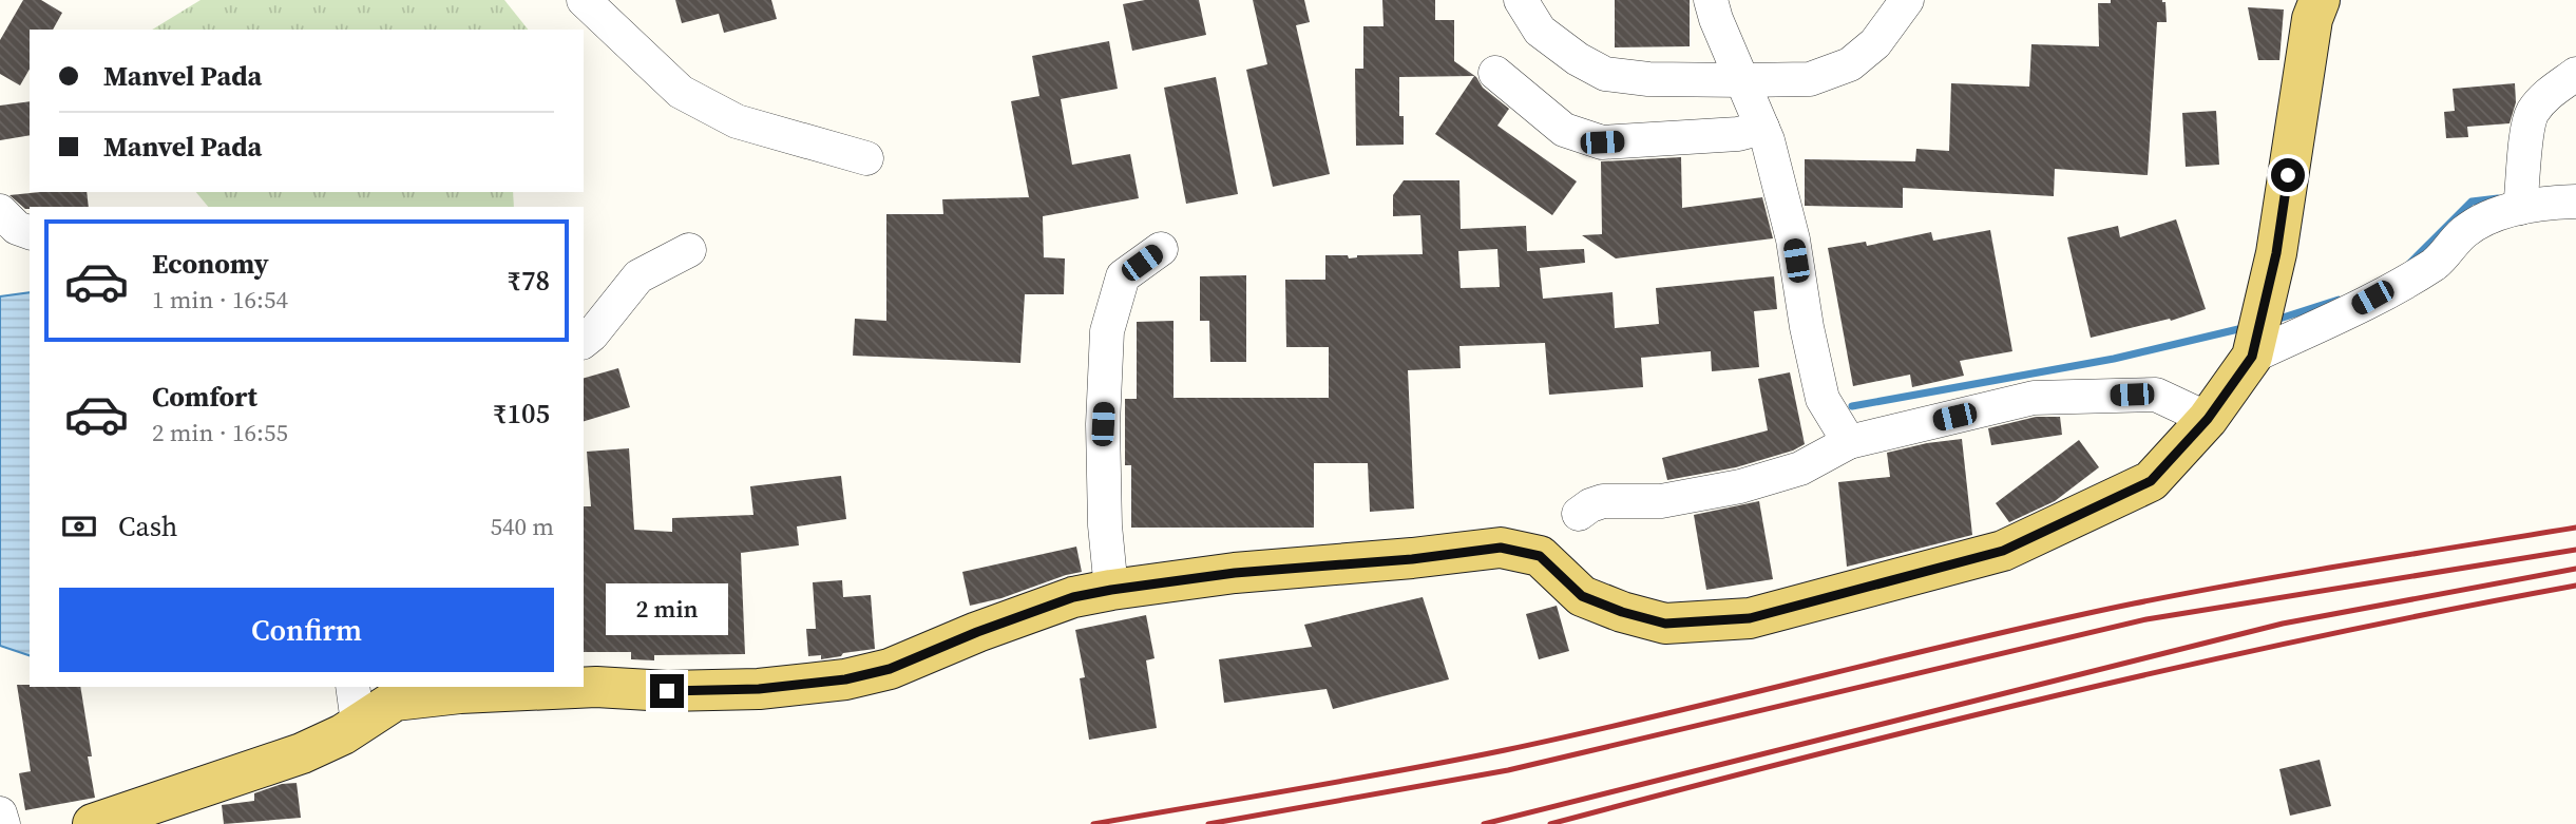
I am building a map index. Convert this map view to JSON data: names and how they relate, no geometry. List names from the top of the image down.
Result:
{
  "page": {
    "banner": ["Manvel Pada", "Manvel Pada"],
    "list": [
      {
        "name": "Economy",
        "note": "1 min · 16:54",
        "value": "₹78"
      },
      {
        "name": "Comfort",
        "note": "2 min · 16:55",
        "value": "₹105"
      }
    ],
    "pay": ["Cash", "540 m"],
    "buttons": "Confirm",
    "bubble": "2 min"
  }
}
